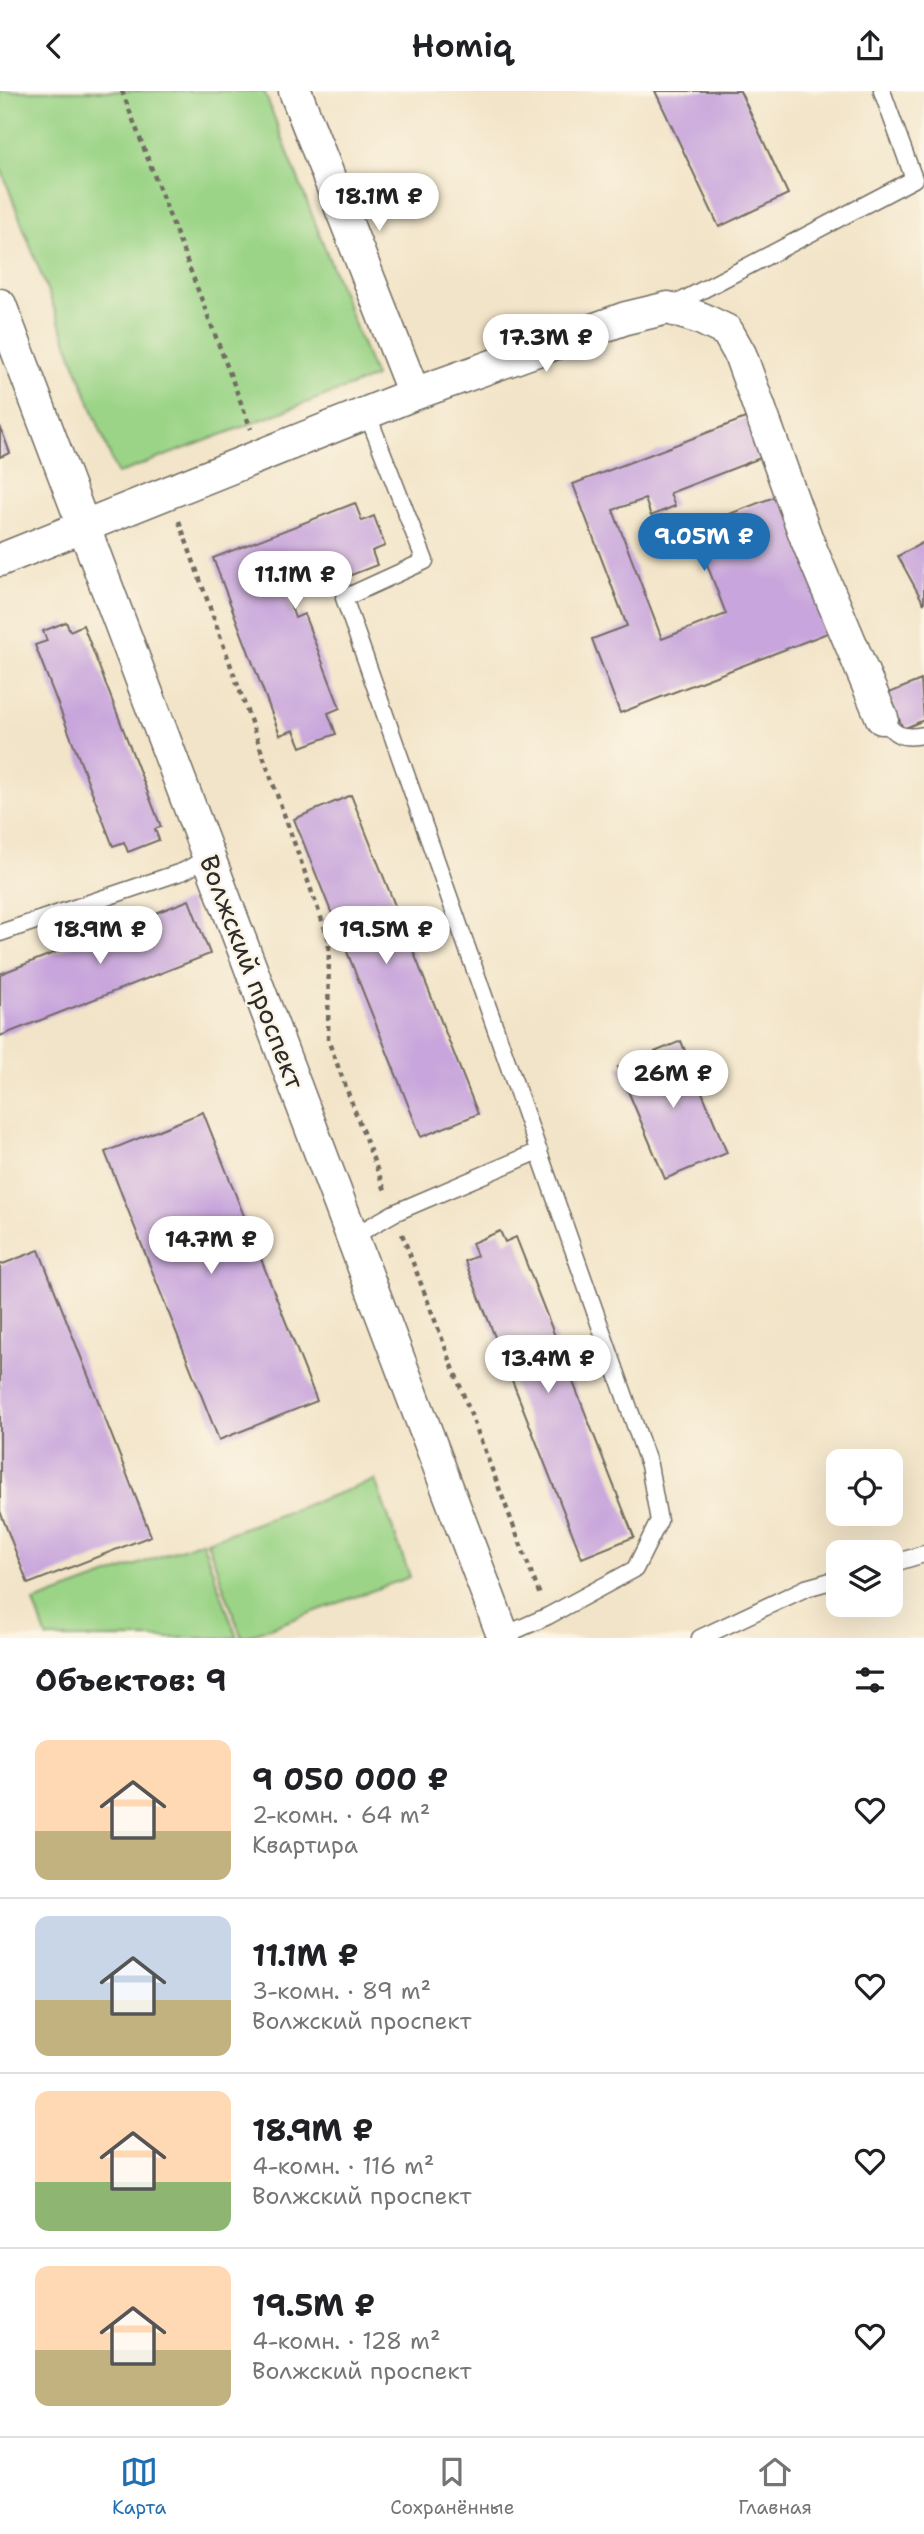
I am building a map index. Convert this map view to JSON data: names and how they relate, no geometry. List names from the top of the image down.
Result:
{
  "streets": {
    "street": ["Волжский проспект"]
  },
  "page": {
    "header": "Homiq",
    "price": [
      "18.1M ₽",
      "17.3M ₽",
      "9.05M ₽",
      "11.1M ₽",
      "18.9M ₽",
      "19.5M ₽",
      "26M ₽",
      "14.7M ₽",
      "13.4M ₽"
    ],
    "heading": "Объектов: 9",
    "list": [
      {
        "name": "9 050 000 ₽",
        "note": "2-комн. · 64 m² · Квартира"
      },
      {
        "name": "11.1M ₽",
        "note": "3-комн. · 89 m² · Волжский проспект"
      },
      {
        "name": "18.9M ₽",
        "note": "4-комн. · 116 m² · Волжский проспект"
      },
      {
        "name": "19.5M ₽",
        "note": "4-комн. · 128 m² · Волжский проспект"
      }
    ],
    "tabs": ["Карта", "Сохранённые", "Главная"]
  }
}
